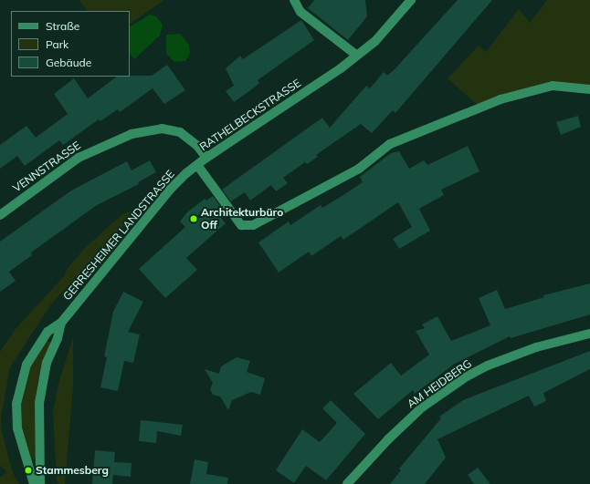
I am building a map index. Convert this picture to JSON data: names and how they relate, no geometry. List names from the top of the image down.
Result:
{
  "streets": {
    "street": [
      "RATHELBECKSTRASSE",
      "VENNSTRASSE",
      "GERRESHEIMER LANDSTRASSE",
      "AM HEIDBERG"
    ]
  },
  "crossings": [
    ["RATHELBECKSTRASSE", "VENNSTRASSE"],
    ["RATHELBECKSTRASSE", "GERRESHEIMER LANDSTRASSE"]
  ],
  "places": ["Architekturbüro Off", "Stammesberg"],
  "legend": ["Straße", "Park", "Gebäude"]
}
